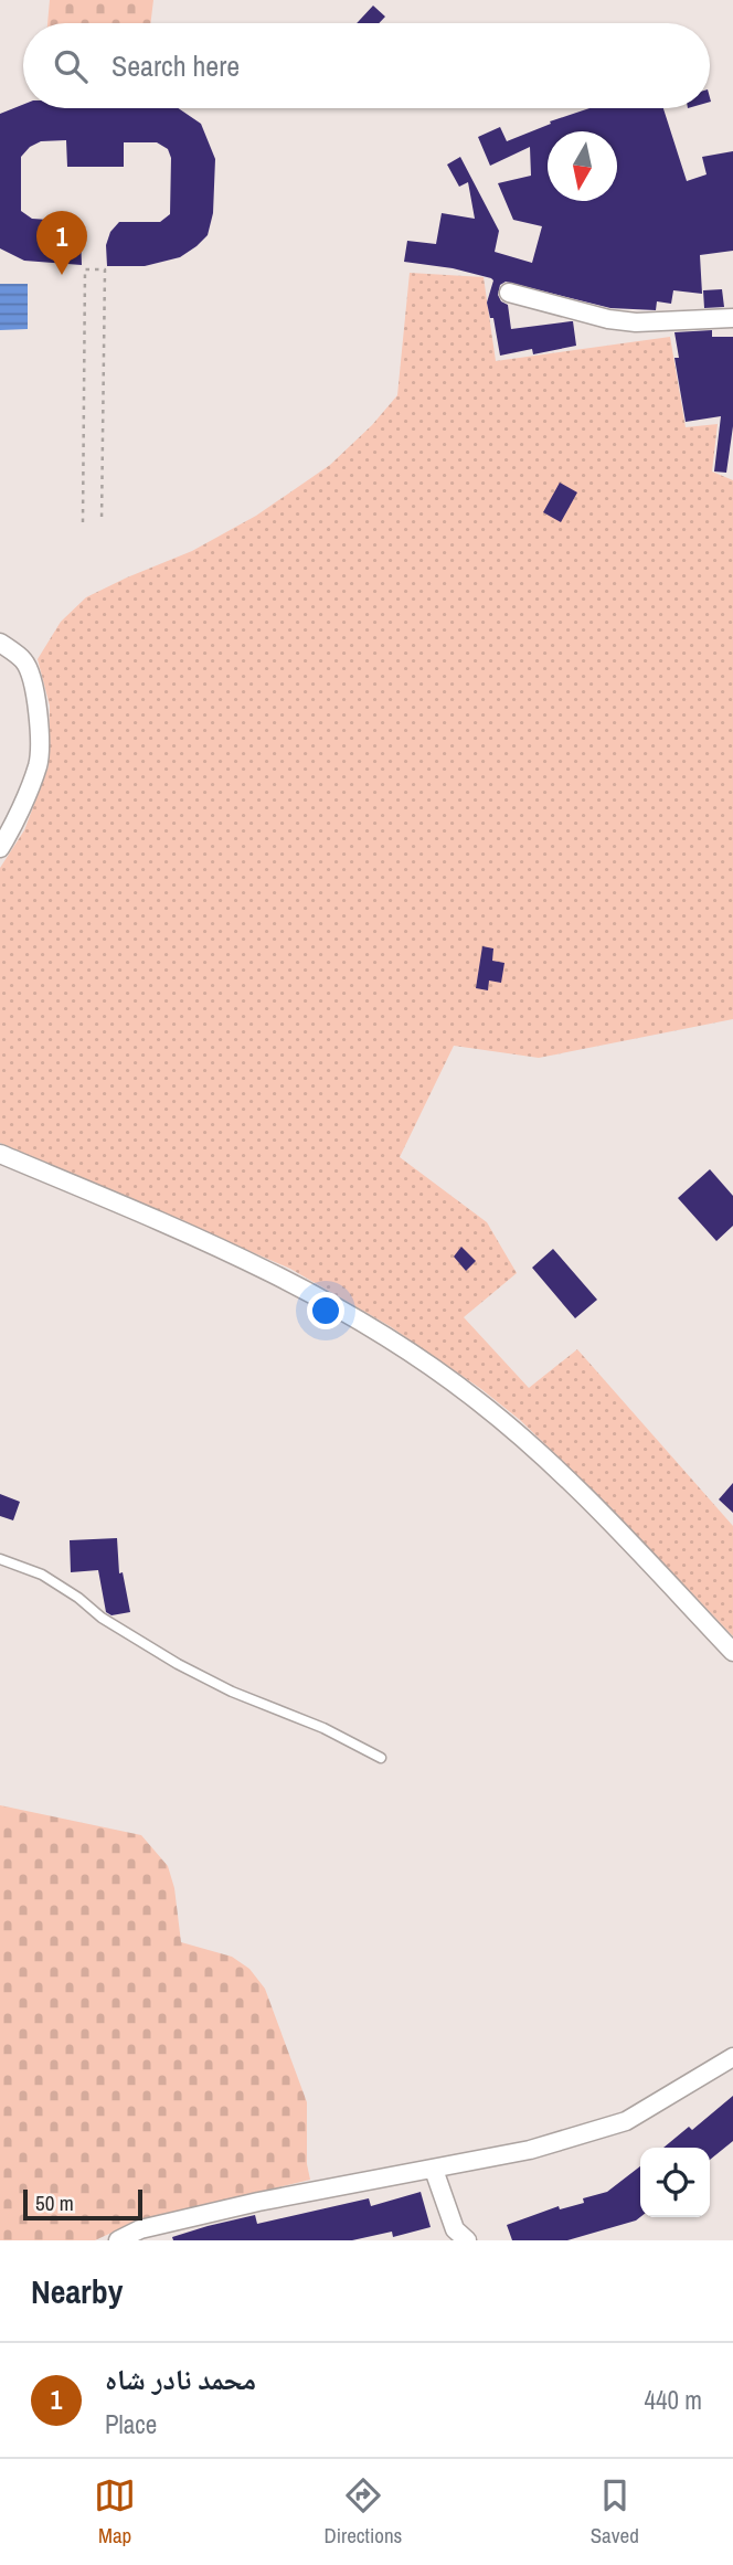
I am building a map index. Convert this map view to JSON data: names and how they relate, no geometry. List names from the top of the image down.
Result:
{
  "scale_bar": "50 m",
  "north": "bottom",
  "page": {
    "search": "Search here",
    "pins": "1",
    "scale": "50 m",
    "heading": "Nearby",
    "list": [
      {
        "mark": "1",
        "name": "محمد نادر شاه",
        "note": "Place",
        "value": "440 m"
      }
    ],
    "nav": ["Map", "Directions", "Saved"]
  }
}
